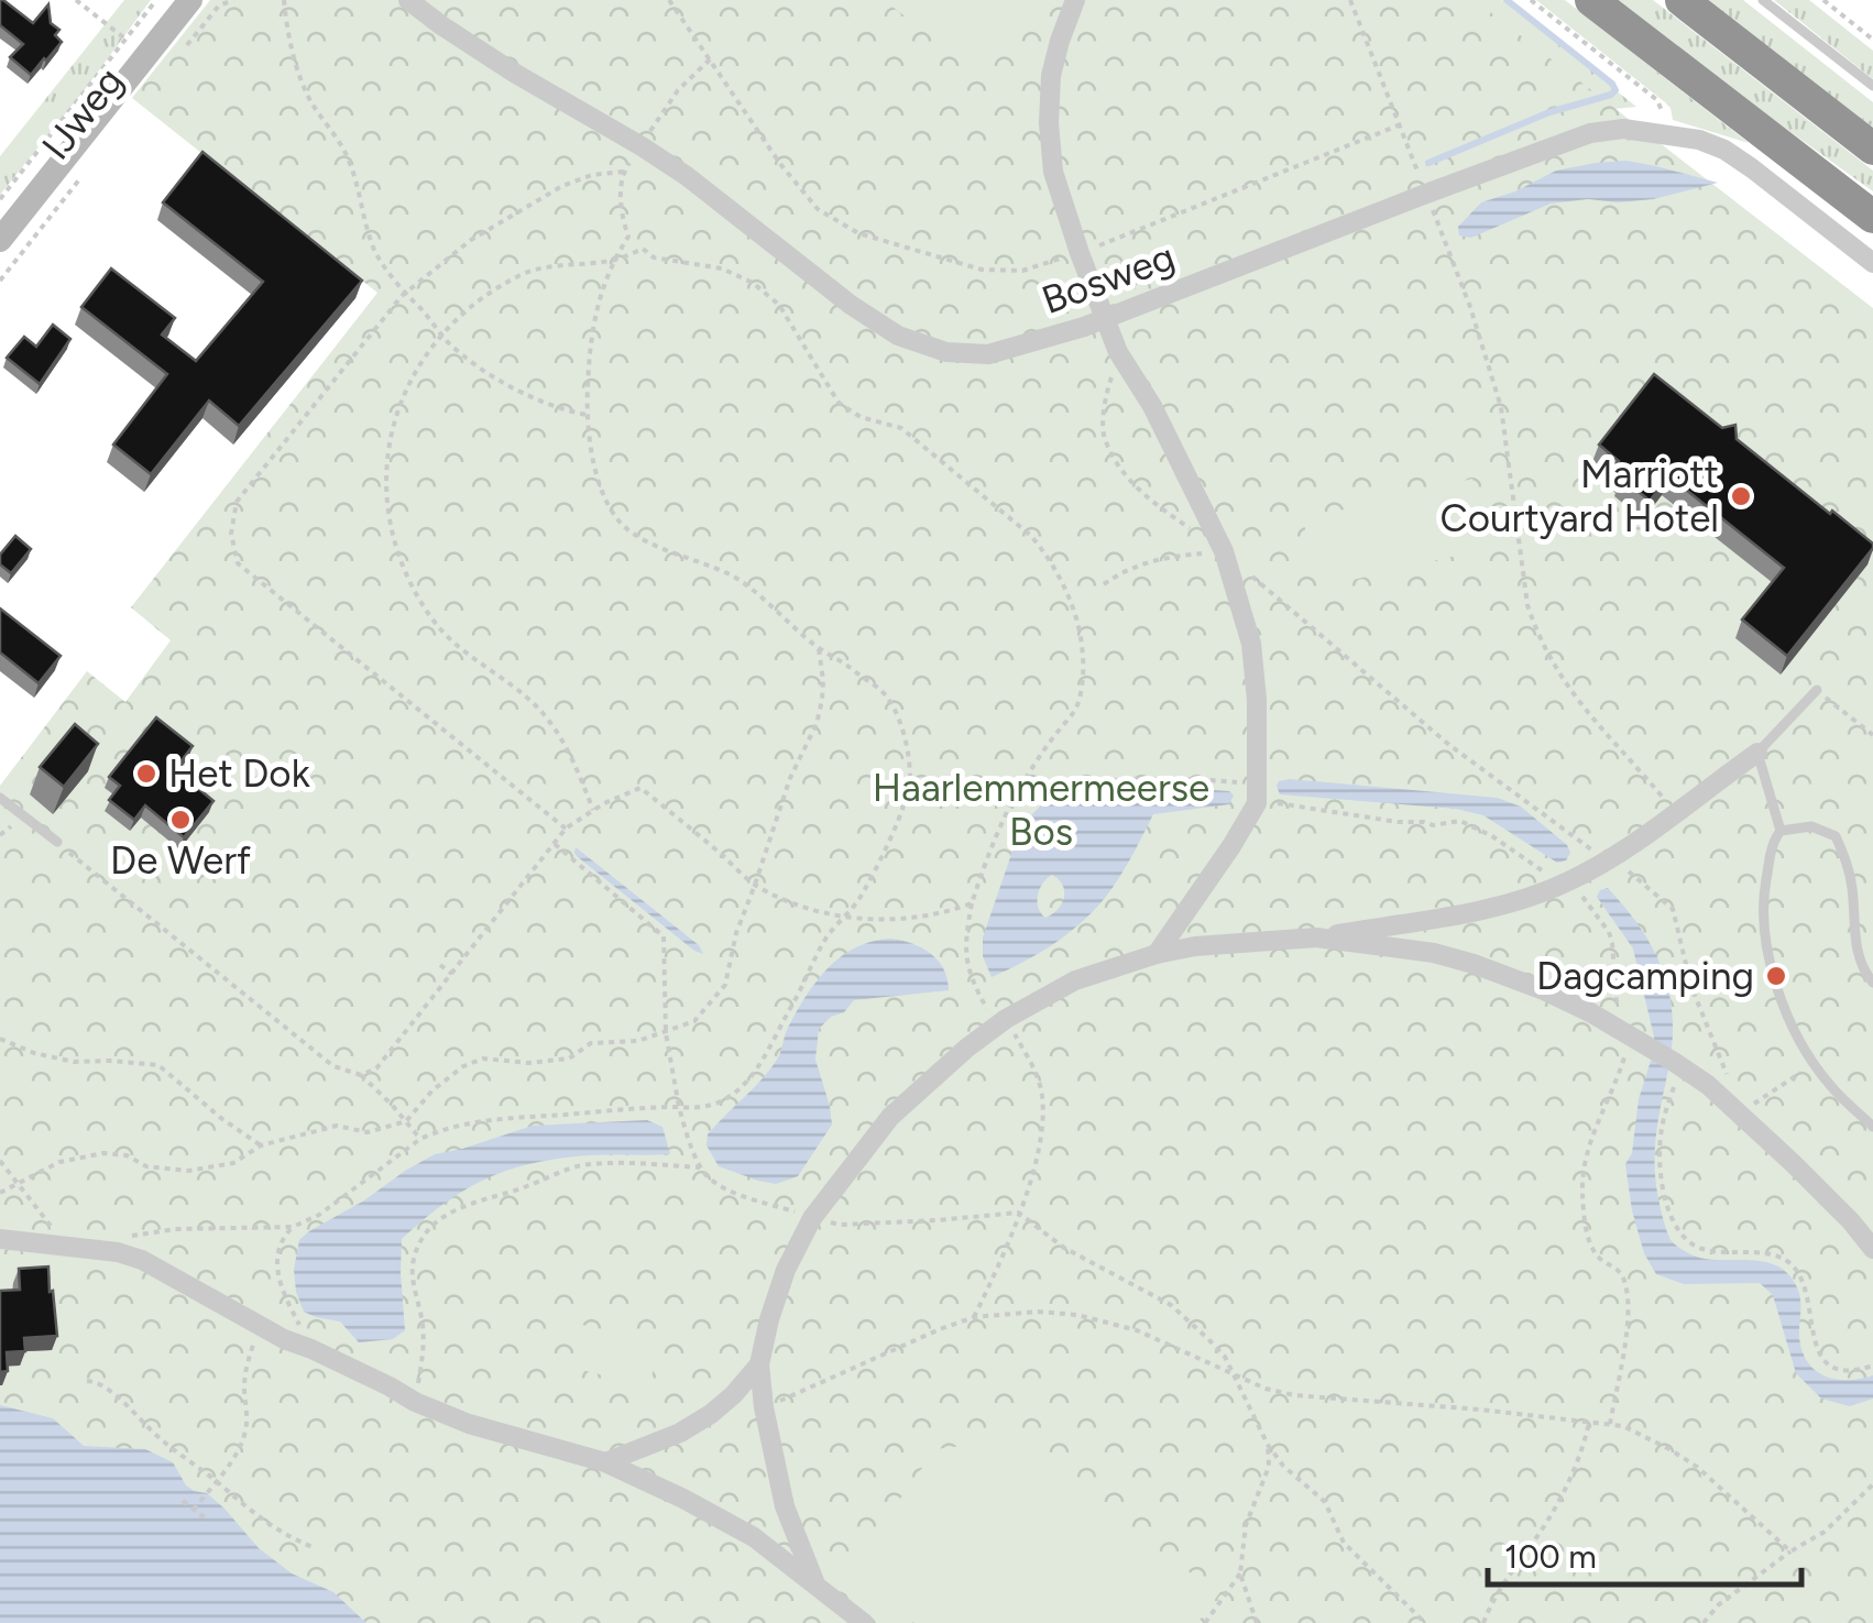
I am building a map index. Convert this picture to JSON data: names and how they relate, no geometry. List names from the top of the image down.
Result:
{
  "streets": {
    "street": ["IJweg", "Bosweg"]
  },
  "parks": ["Haarlemmermeerse Bos"],
  "places": [
    "Marriott Courtyard Hotel",
    "Het Dok",
    "De Werf",
    "Dagcamping"
  ],
  "scale_bar": "100 m"
}
